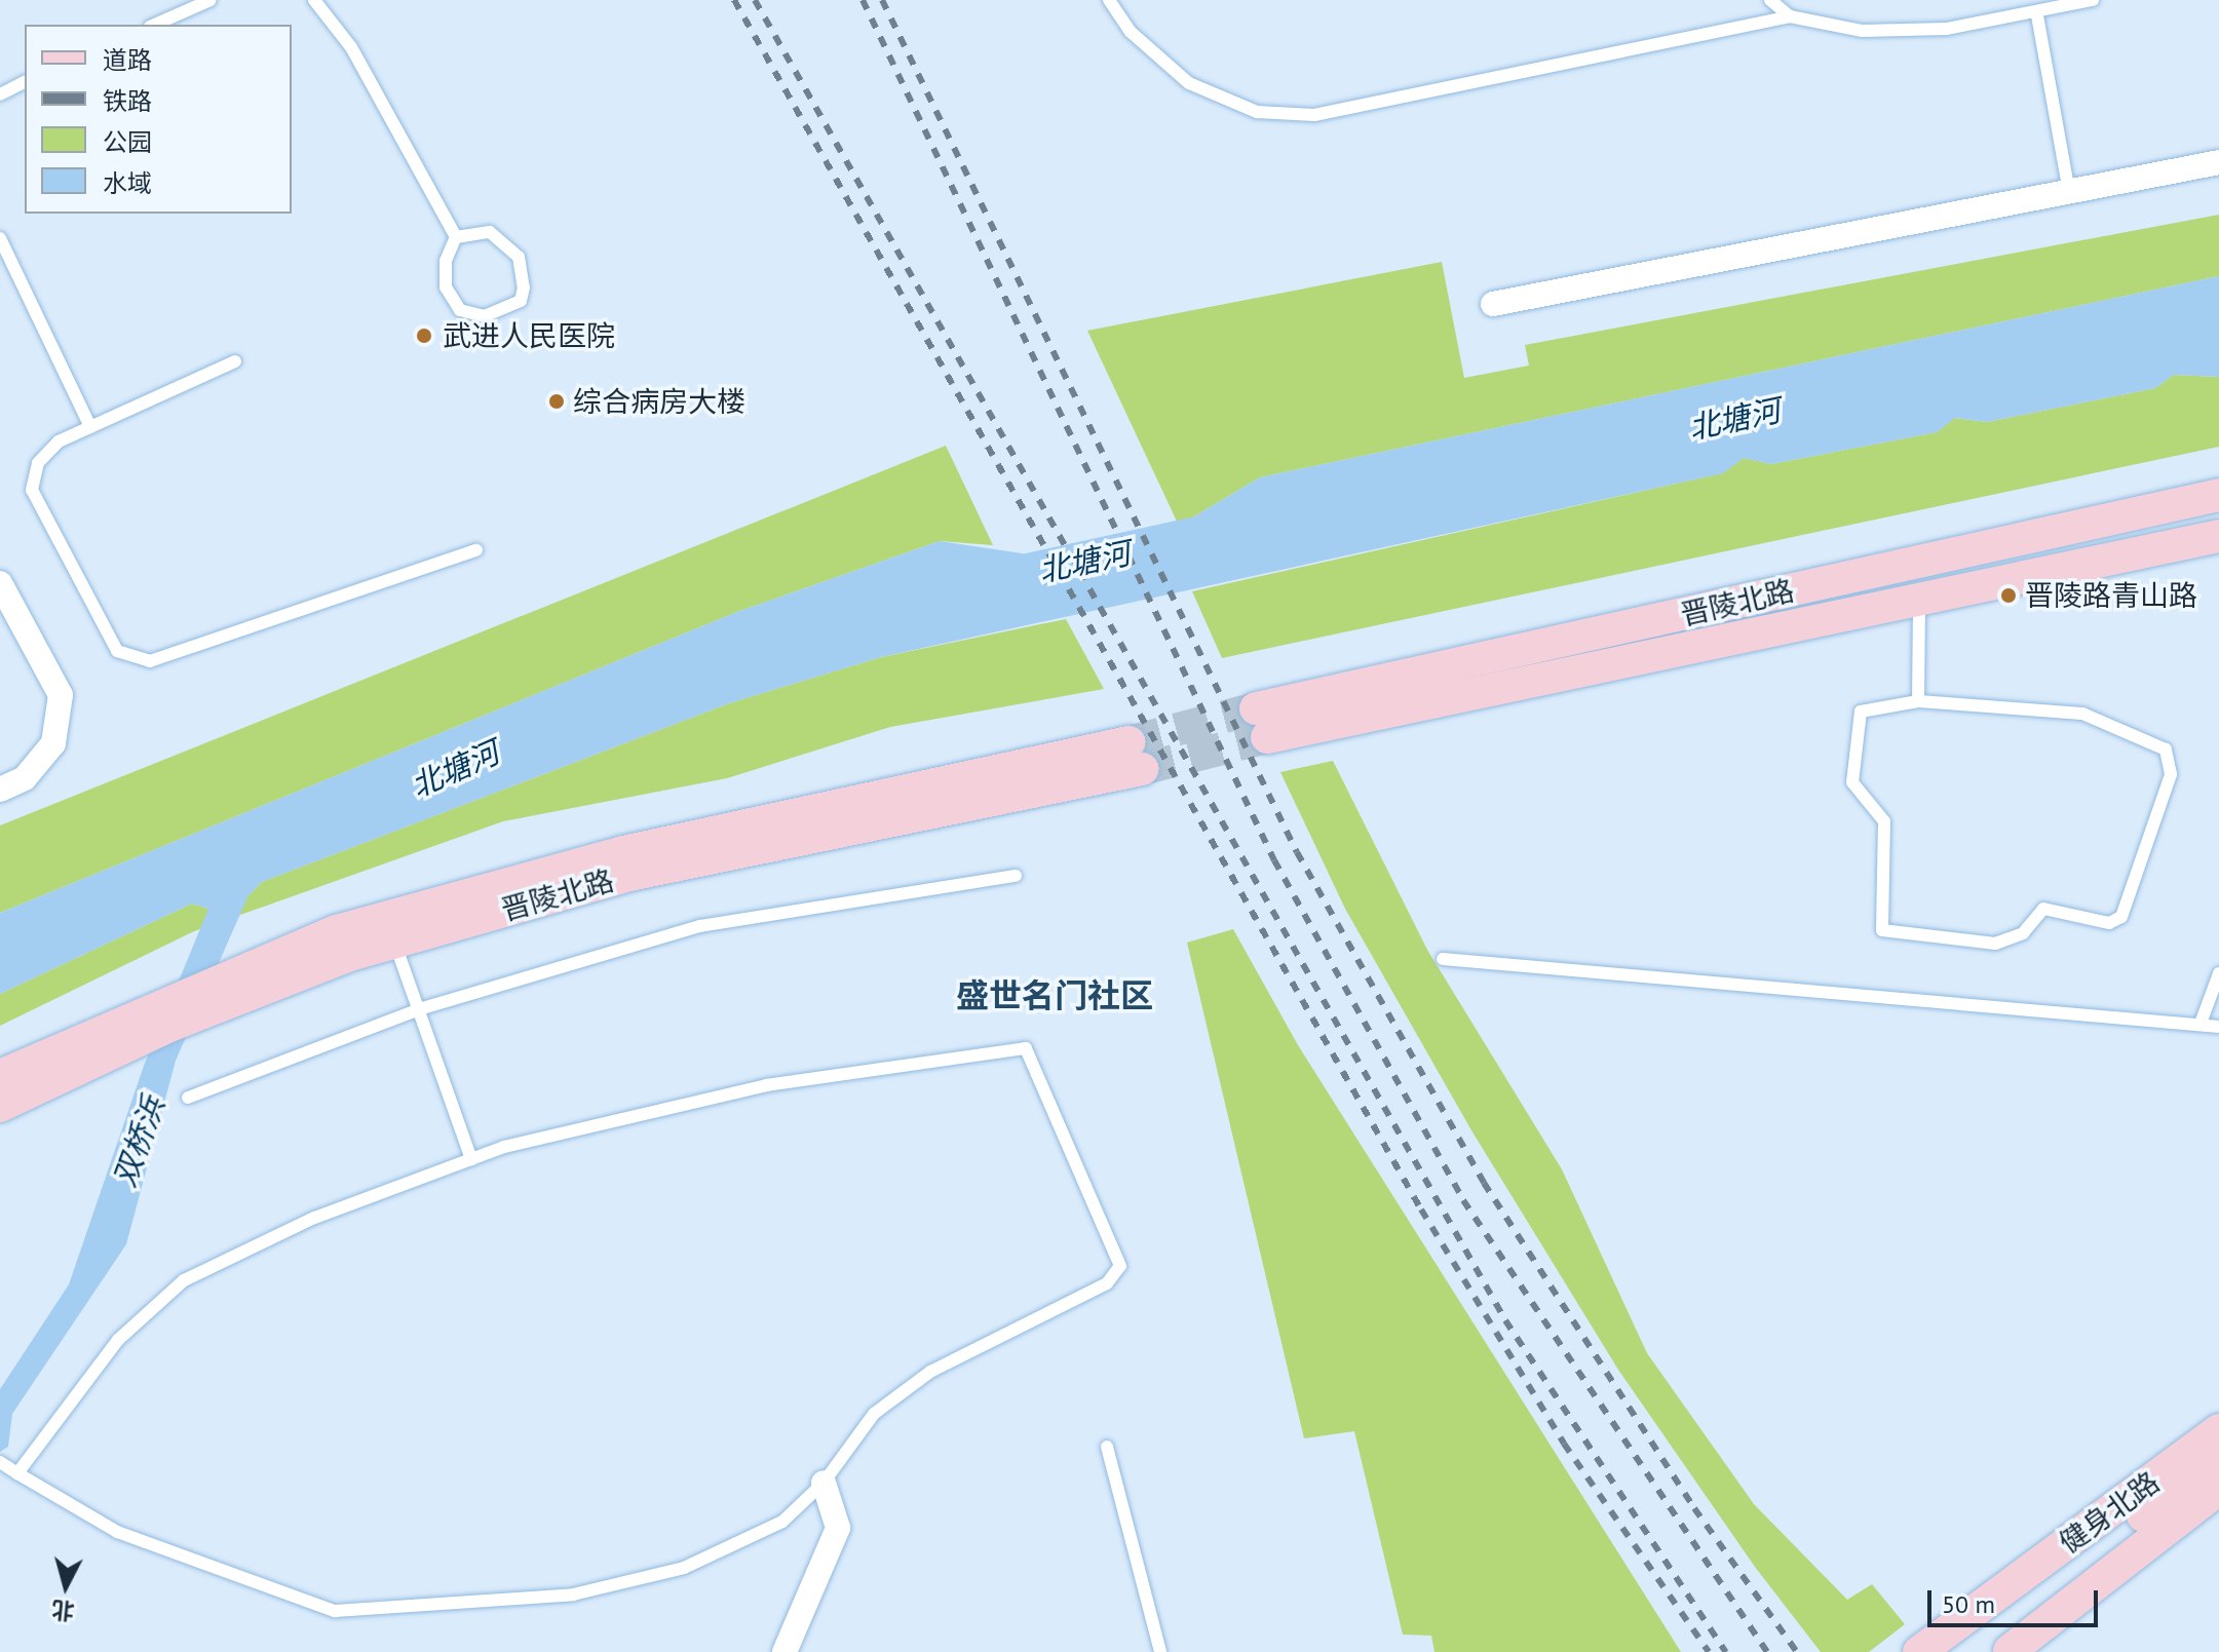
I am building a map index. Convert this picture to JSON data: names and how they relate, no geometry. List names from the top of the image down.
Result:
{
  "streets": {
    "main road": ["晋陵北路", "健身北路"]
  },
  "districts": ["盛世名门社区"],
  "water": ["北塘河", "双桥浜"],
  "places": ["武进人民医院", "综合病房大楼", "晋陵路青山路"],
  "legend": [
    "道路",
    "铁路",
    "公园",
    "水域"
  ],
  "scale_bar": "50 m",
  "north": "bottom"
}
